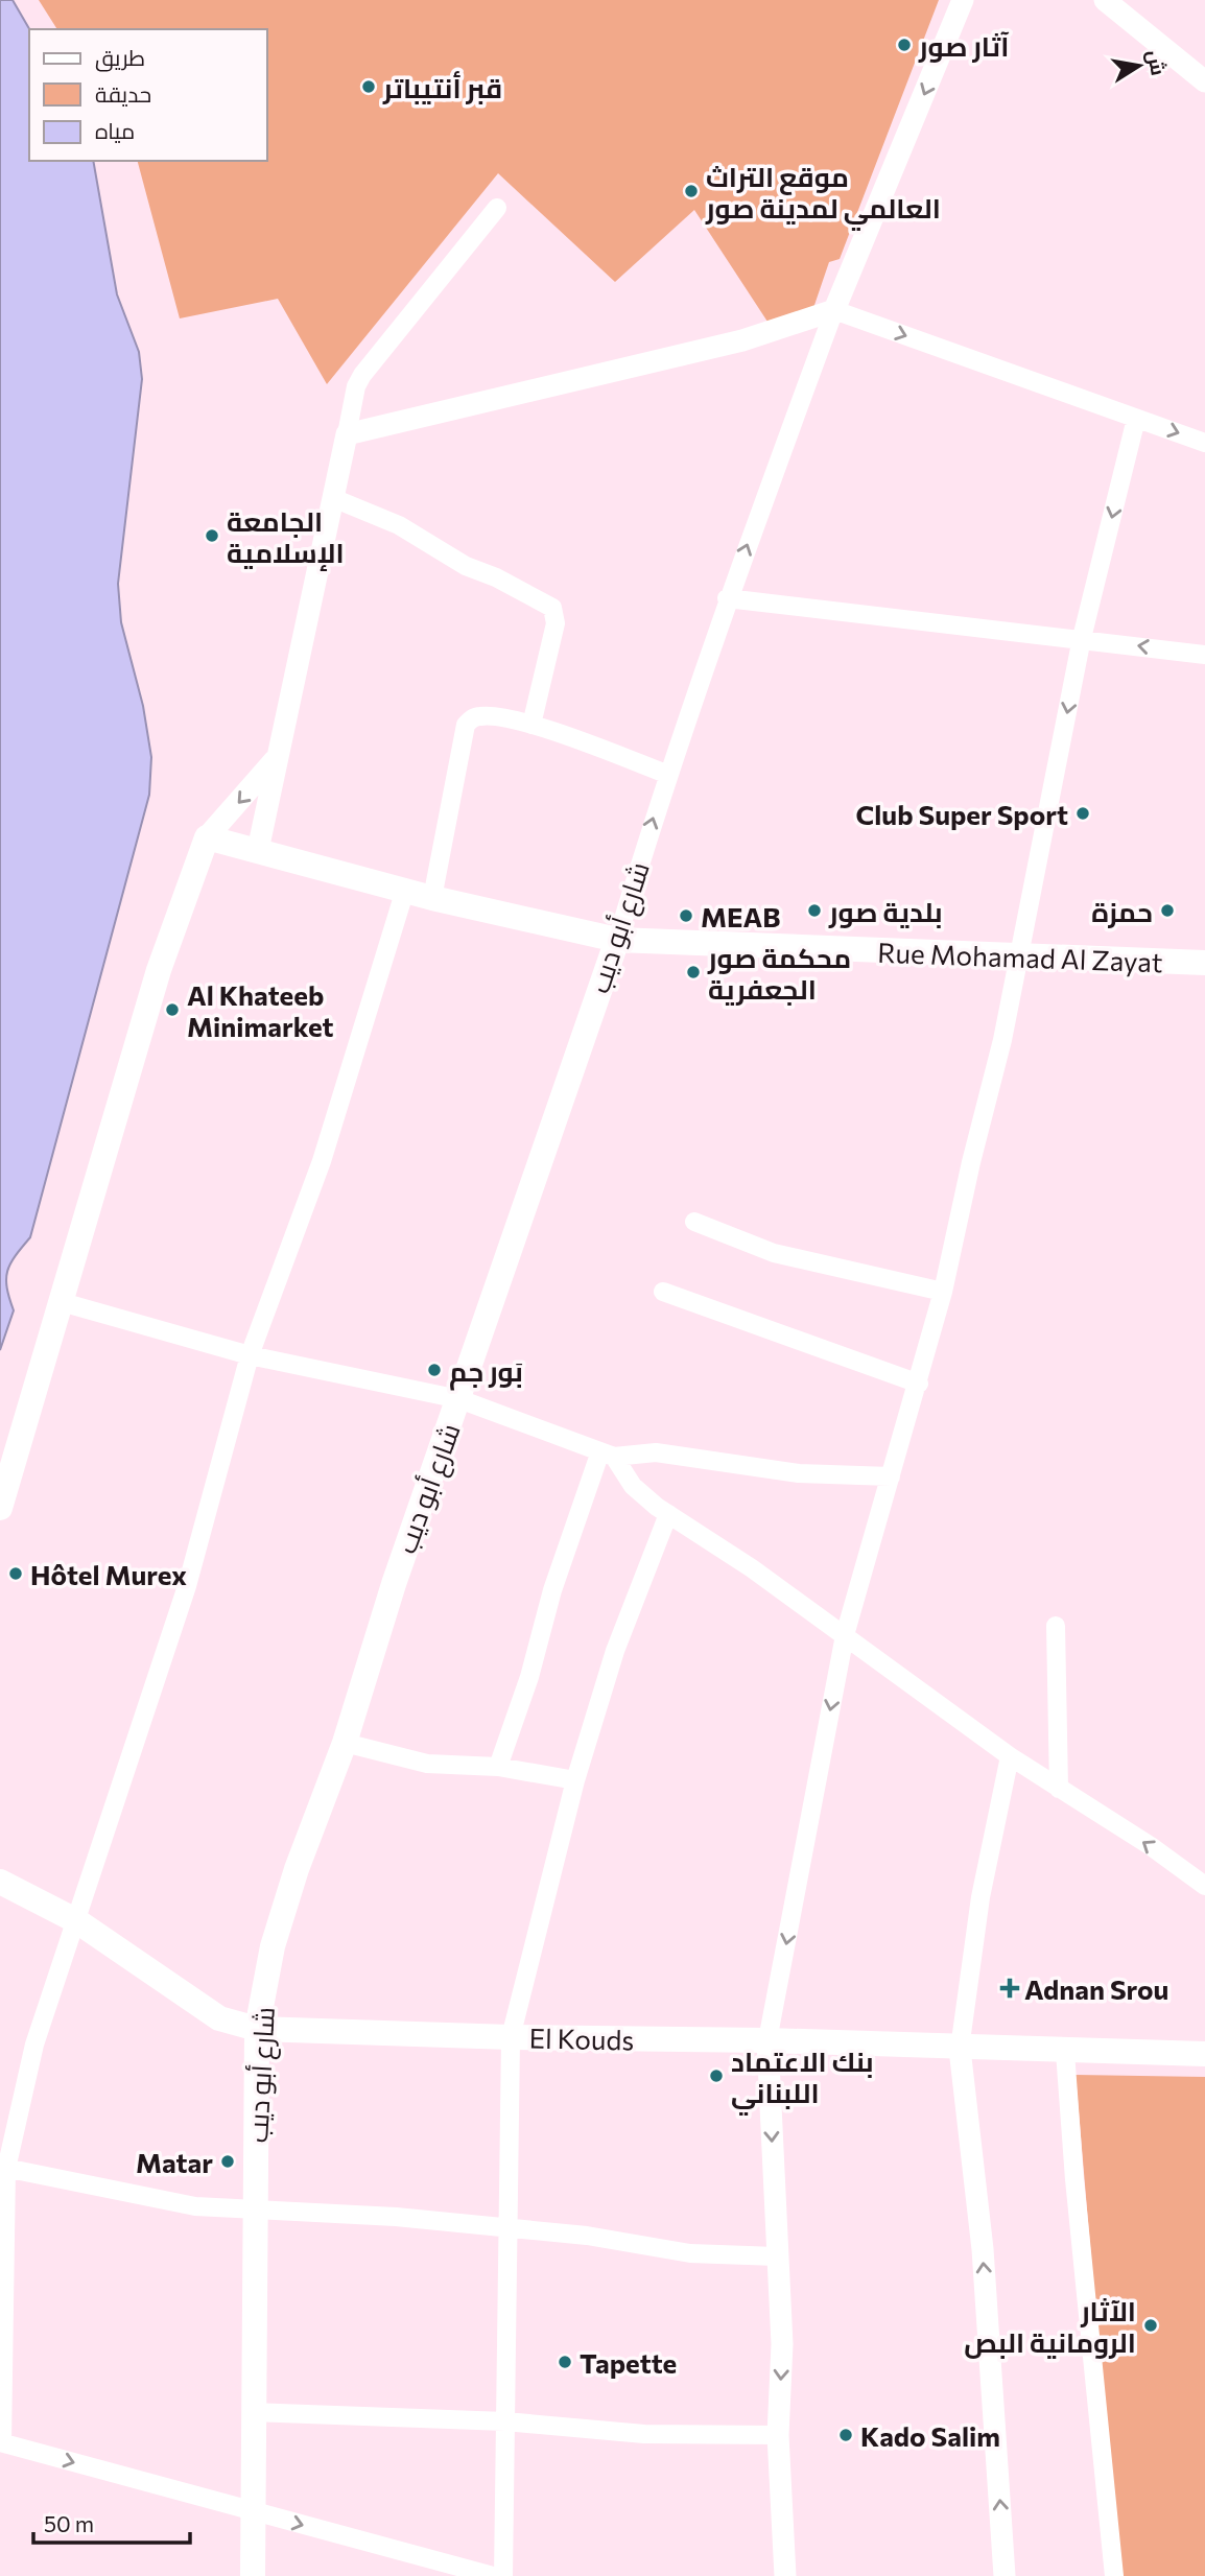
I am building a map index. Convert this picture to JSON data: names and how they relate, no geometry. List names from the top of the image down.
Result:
{
  "streets": {
    "main road": ["شارع أبو ديب", "Rue Mohamad Al Zayat", "El Kouds"]
  },
  "crossings": [
    ["شارع أبو ديب", "Rue Mohamad Al Zayat"],
    ["شارع أبو ديب", "El Kouds"]
  ],
  "places": {
    "other": [
      "آثار صور",
      "قبر أنتيباتر",
      "موقع التراث العالمي لمدينة صور",
      "الجامعة الإسلامية",
      "Club Super Sport",
      "بلدية صور",
      "حمزة",
      "MEAB",
      "محكمة صور الجعفرية",
      "Al Khateeb Minimarket",
      "بَور جم",
      "Hôtel Murex",
      "بنك الاعتماد اللبناني",
      "Matar",
      "الآثار الرومانية البص",
      "Tapette",
      "Kado Salim"
    ],
    "health": ["Adnan Srou"]
  },
  "legend": ["طريق", "حديقة", "مياه"],
  "scale_bar": "50 m",
  "north": "right"
}
